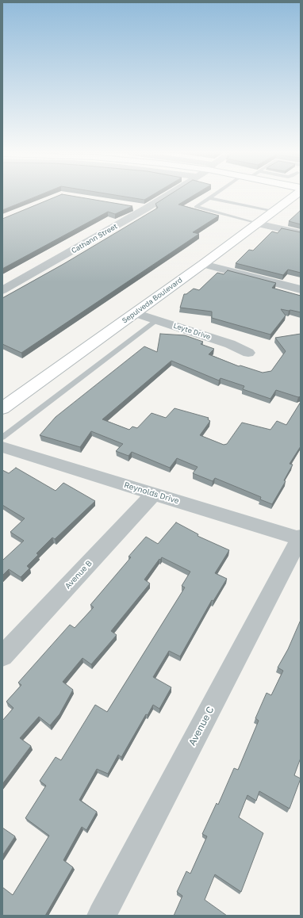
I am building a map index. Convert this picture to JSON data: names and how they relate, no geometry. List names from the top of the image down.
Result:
{
  "streets": {
    "main road": ["Sepulveda Boulevard"],
    "street": [
      "Cathann Street",
      "Leyte Drive",
      "Reynolds Drive",
      "Avenue B",
      "Avenue C"
    ]
  },
  "crossings": [
    ["Sepulveda Boulevard", "Leyte Drive"],
    ["Reynolds Drive", "Avenue B"],
    ["Reynolds Drive", "Avenue C"]
  ]
}
